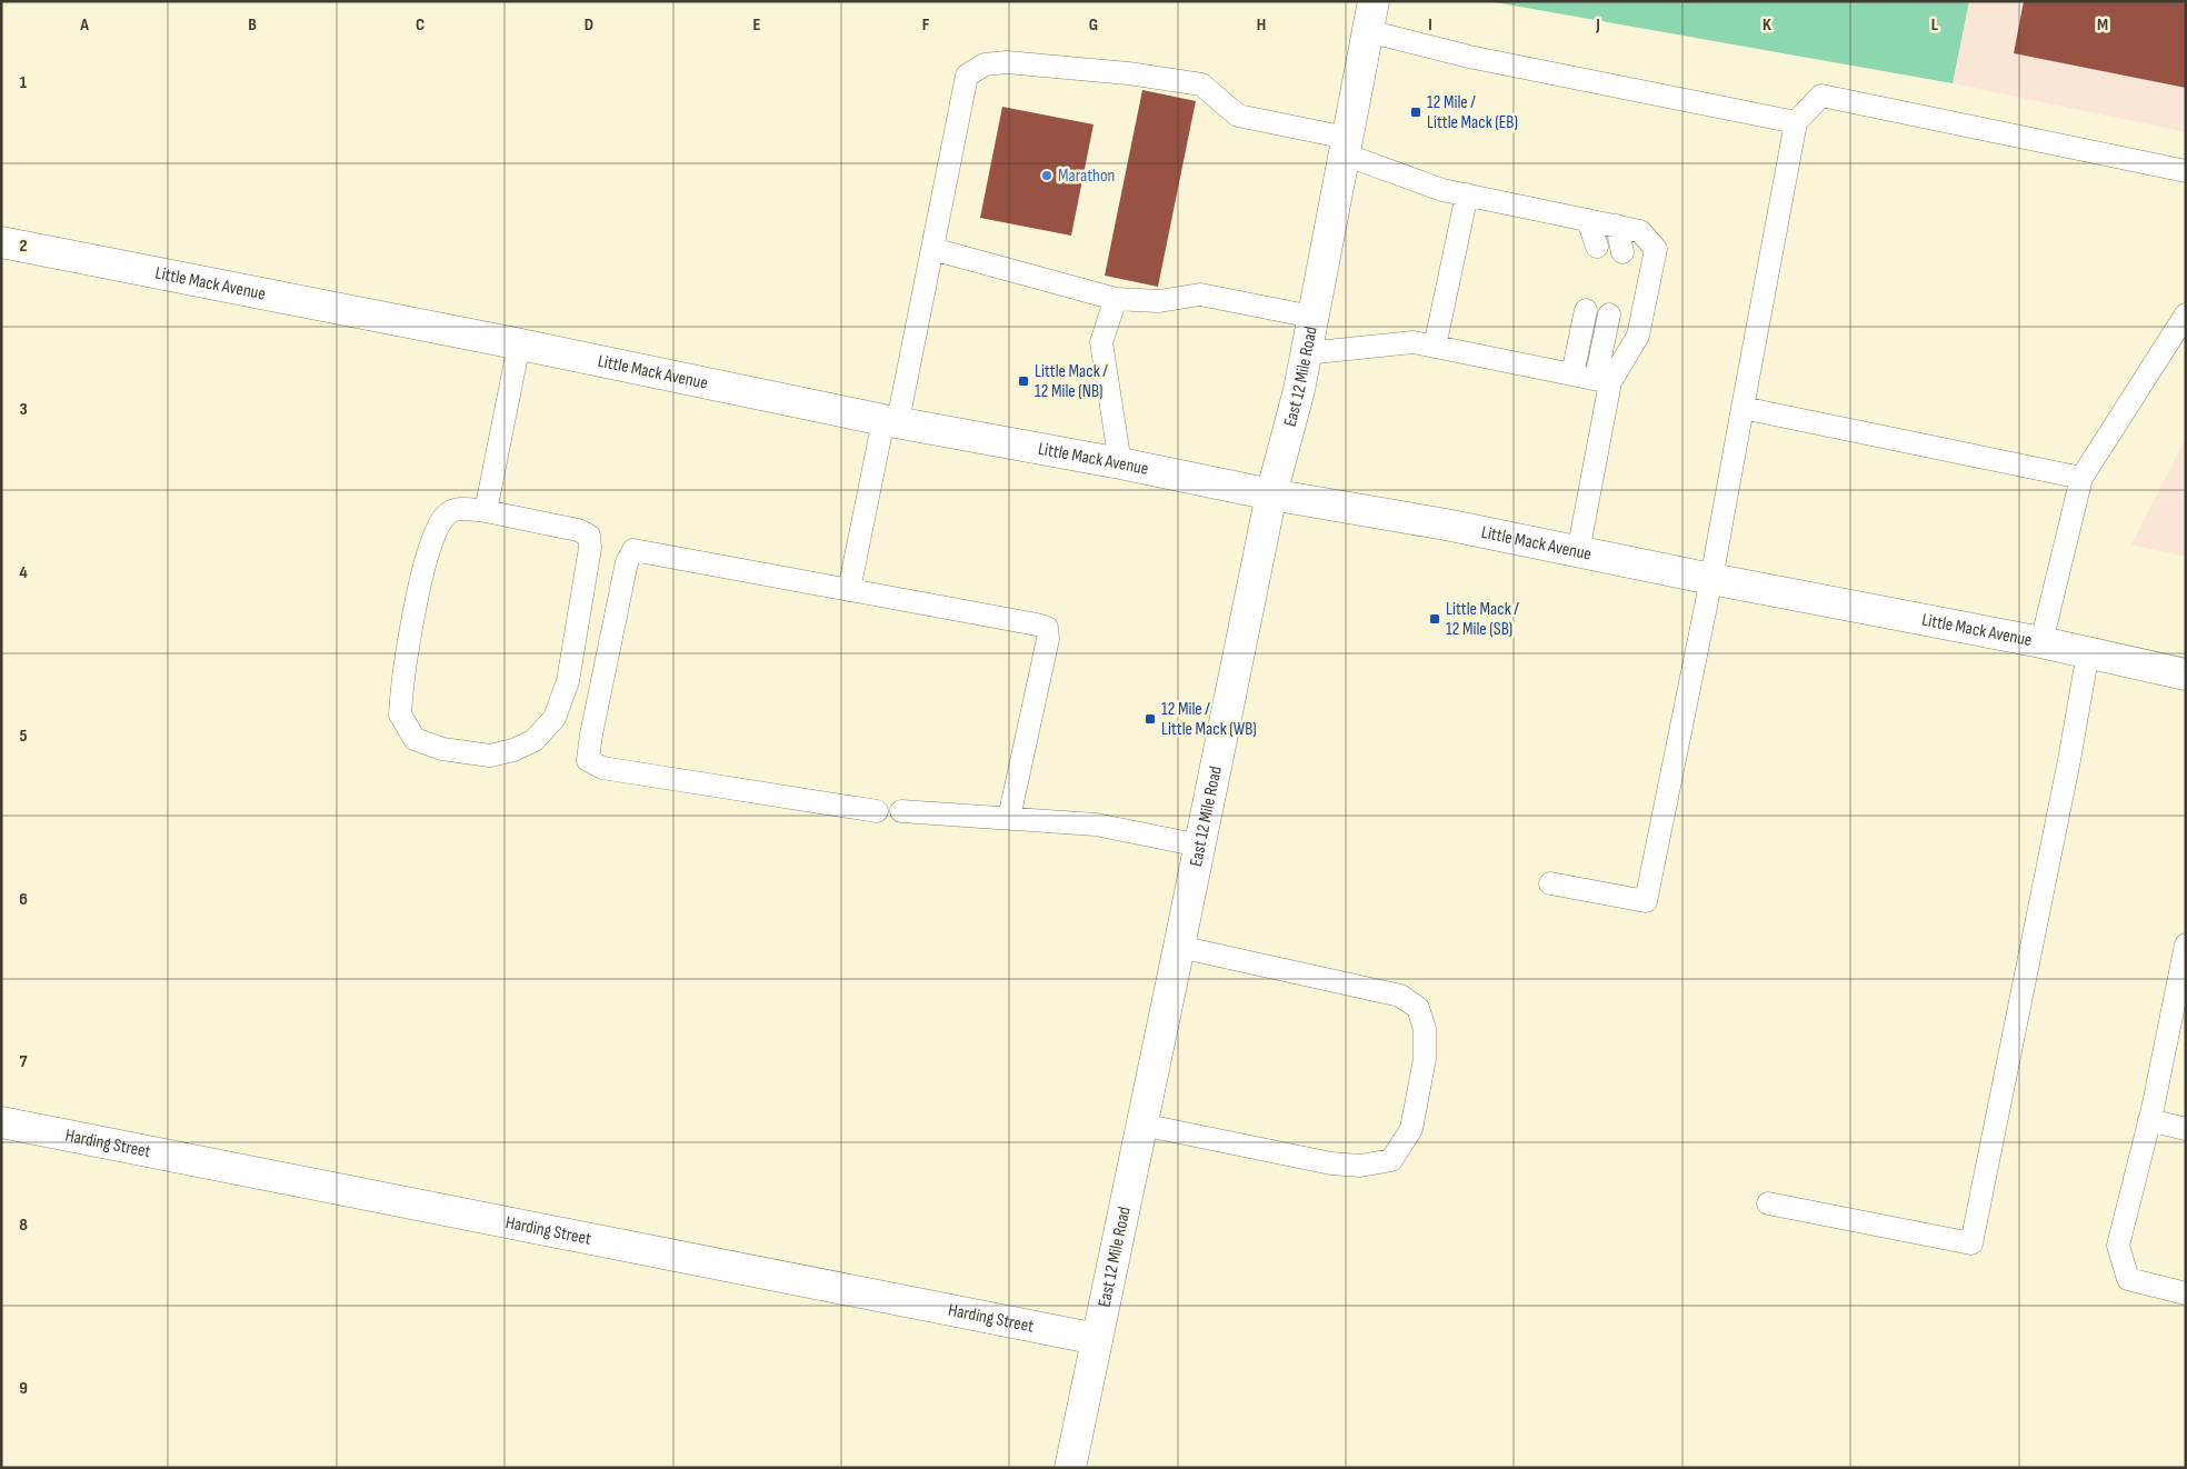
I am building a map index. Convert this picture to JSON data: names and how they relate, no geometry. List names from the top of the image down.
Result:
{
  "streets": {
    "main road": ["Little Mack Avenue", "East 12 Mile Road", "Harding Street"]
  },
  "crossings": [
    ["Little Mack Avenue", "East 12 Mile Road"],
    ["East 12 Mile Road", "Harding Street"]
  ],
  "places": {
    "transit": [
      "12 Mile / Little Mack (EB)",
      "Little Mack / 12 Mile (NB)",
      "Little Mack / 12 Mile (SB)",
      "12 Mile / Little Mack (WB)"
    ],
    "other": ["Marathon"]
  },
  "grid": {
    "columns": [
      "A",
      "B",
      "C",
      "D",
      "E",
      "F",
      "G",
      "H",
      "I",
      "J",
      "K",
      "L",
      "M"
    ],
    "rows": [
      "1",
      "2",
      "3",
      "4",
      "5",
      "6",
      "7",
      "8",
      "9"
    ]
  }
}
